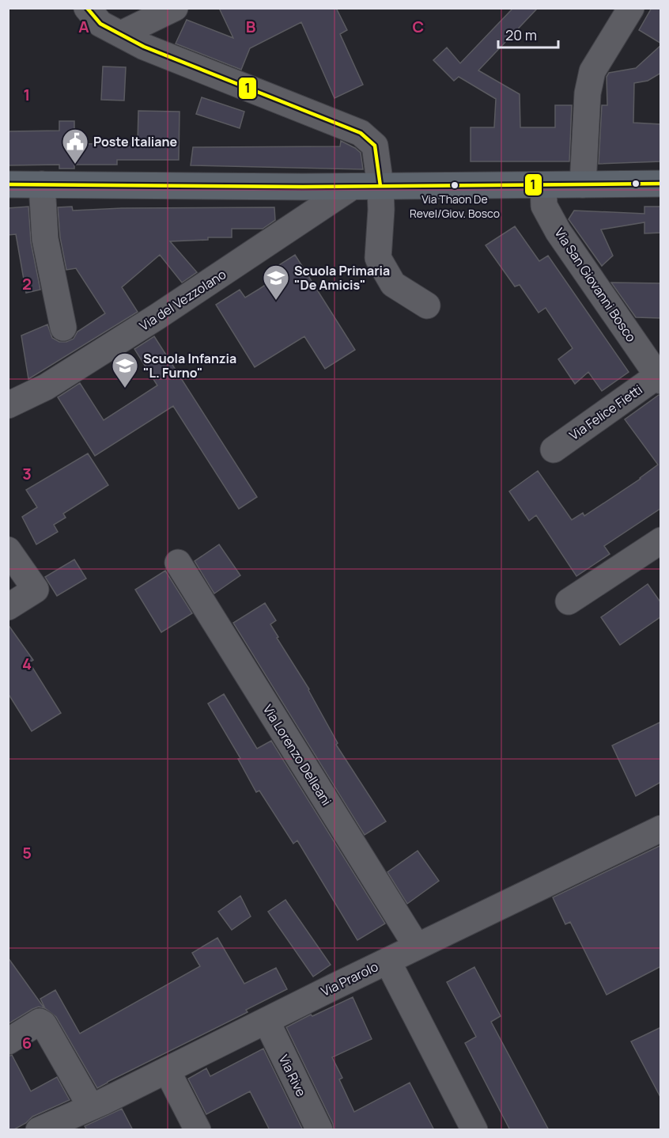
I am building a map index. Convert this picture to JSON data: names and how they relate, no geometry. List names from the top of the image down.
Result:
{
  "streets": {
    "street": [
      "Via San Giovanni Bosco",
      "Via del Vezzolano",
      "Via Felice Fietti",
      "Via Lorenzo Delleani",
      "Via Prarolo",
      "Via Rive"
    ]
  },
  "crossings": [
    ["Via San Giovanni Bosco", "Via Felice Fietti"],
    ["Via Lorenzo Delleani", "Via Prarolo"],
    ["Via Prarolo", "Via Rive"]
  ],
  "places": {
    "public building": ["Poste Italiane"],
    "other": ["Via Thaon De Revel/Giov. Bosco"],
    "school or university": ["Scuola Primaria \"De Amicis\"", "Scuola Infanzia \"L. Furno\""]
  },
  "lines": ["transit line 1"],
  "scale_bar": "20 m",
  "grid": {
    "columns": ["A", "B", "C"],
    "rows": [
      "1",
      "2",
      "3",
      "4",
      "5",
      "6"
    ]
  }
}
